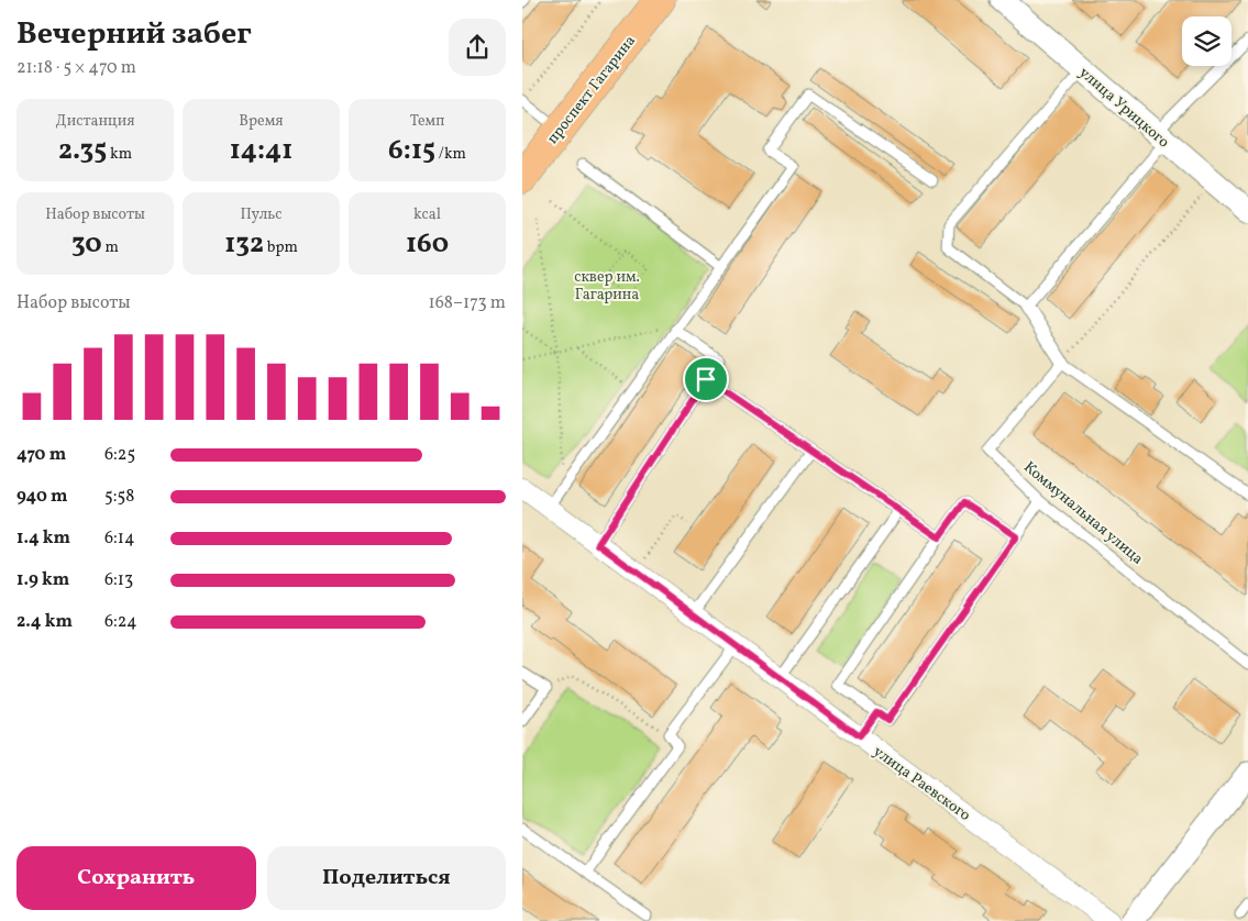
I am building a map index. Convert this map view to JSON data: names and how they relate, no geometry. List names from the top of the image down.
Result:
{
  "streets": {
    "main road": ["проспект Гагарина"],
    "street": ["улица Урицкого", "улица Раевского"],
    "lane": ["Коммунальная улица"]
  },
  "parks": ["сквер им. Гагарина"],
  "page": {
    "heading": ["Вечерний забег", "21:18 · 5 × 470 m"],
    "stats": [
      ["Дистанция", "2.35 km"],
      ["Время", "14:41"],
      ["Темп", "6:15 /km"],
      ["Набор высоты", "30 m"],
      ["Пульс", "132 bpm"],
      ["kcal", "160"]
    ],
    "chart": ["Набор высоты", "168–173 m"],
    "list": [
      {
        "name": "470 m",
        "note": "6:25"
      },
      {
        "name": "940 m",
        "note": "5:58"
      },
      {
        "name": "1.4 km",
        "note": "6:14"
      },
      {
        "name": "1.9 km",
        "note": "6:13"
      },
      {
        "name": "2.4 km",
        "note": "6:24"
      }
    ],
    "buttons": ["Сохранить", "Поделиться"]
  }
}
